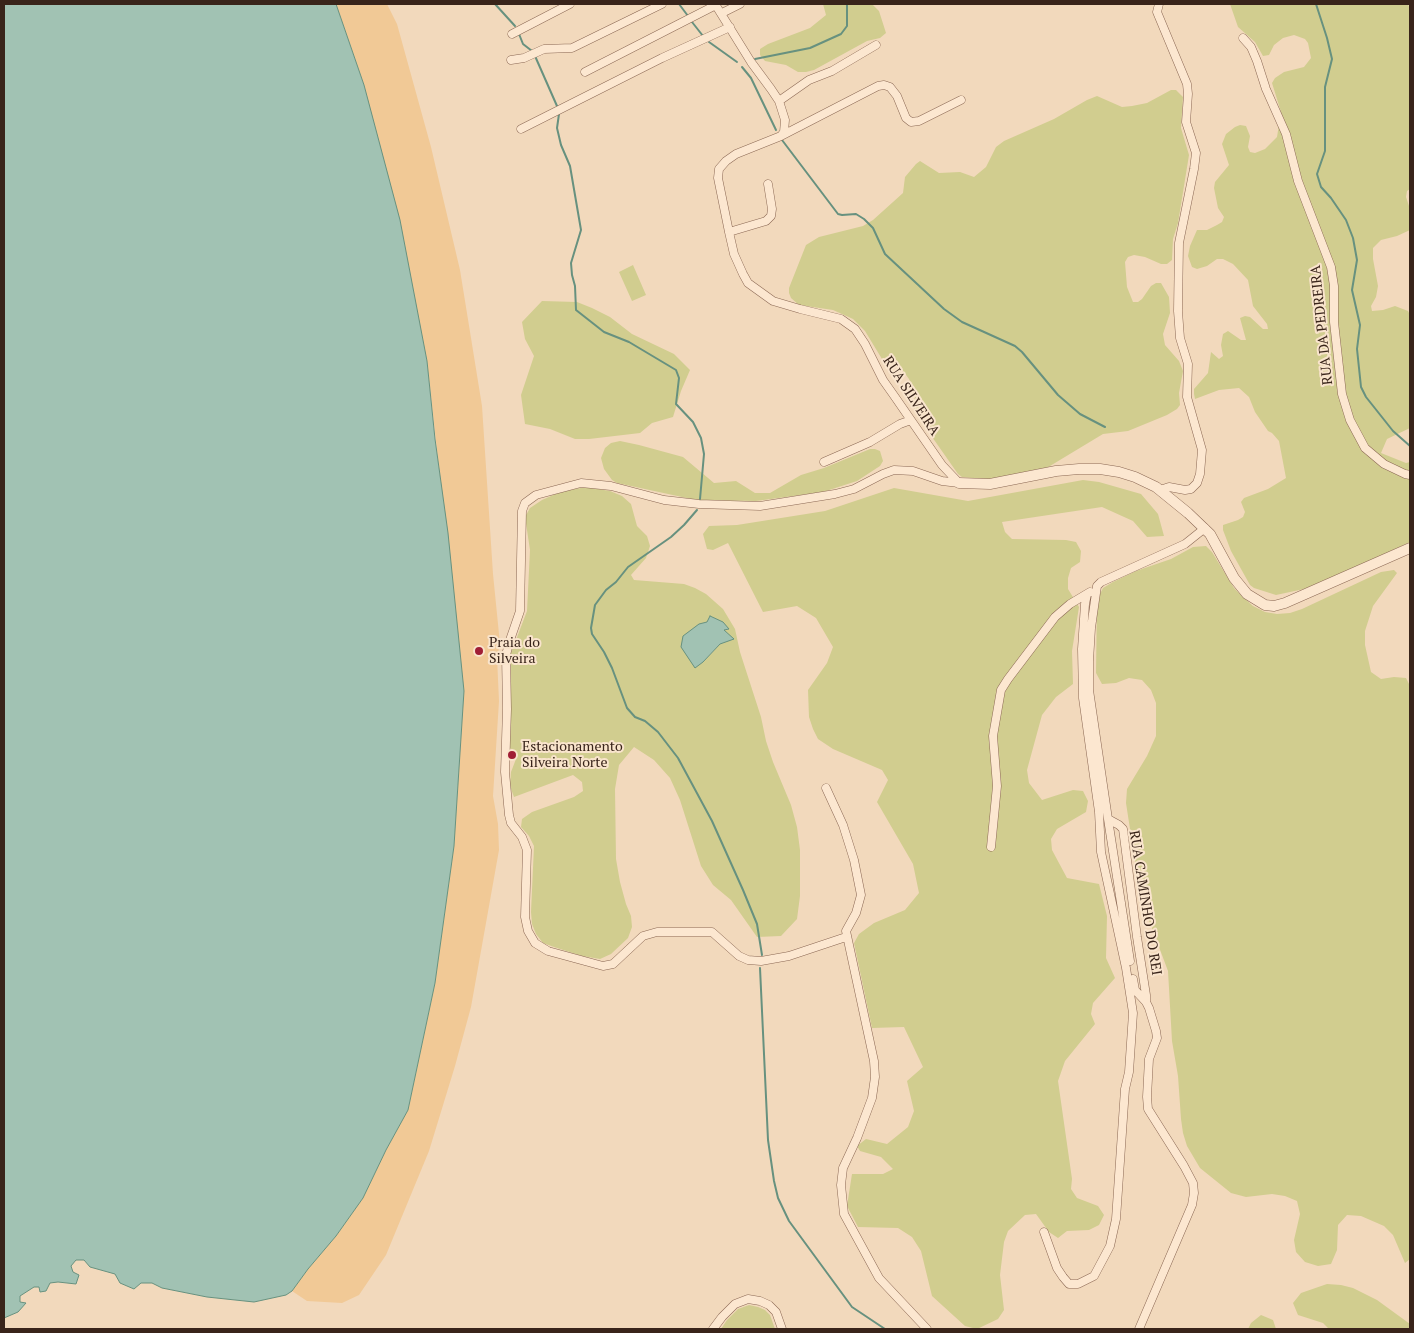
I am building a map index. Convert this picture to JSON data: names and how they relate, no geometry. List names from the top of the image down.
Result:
{
  "streets": {
    "street": ["RUA DA PEDREIRA", "RUA SILVEIRA", "RUA CAMINHO DO REI"]
  },
  "places": ["Praia do Silveira", "Estacionamento Silveira Norte"]
}
